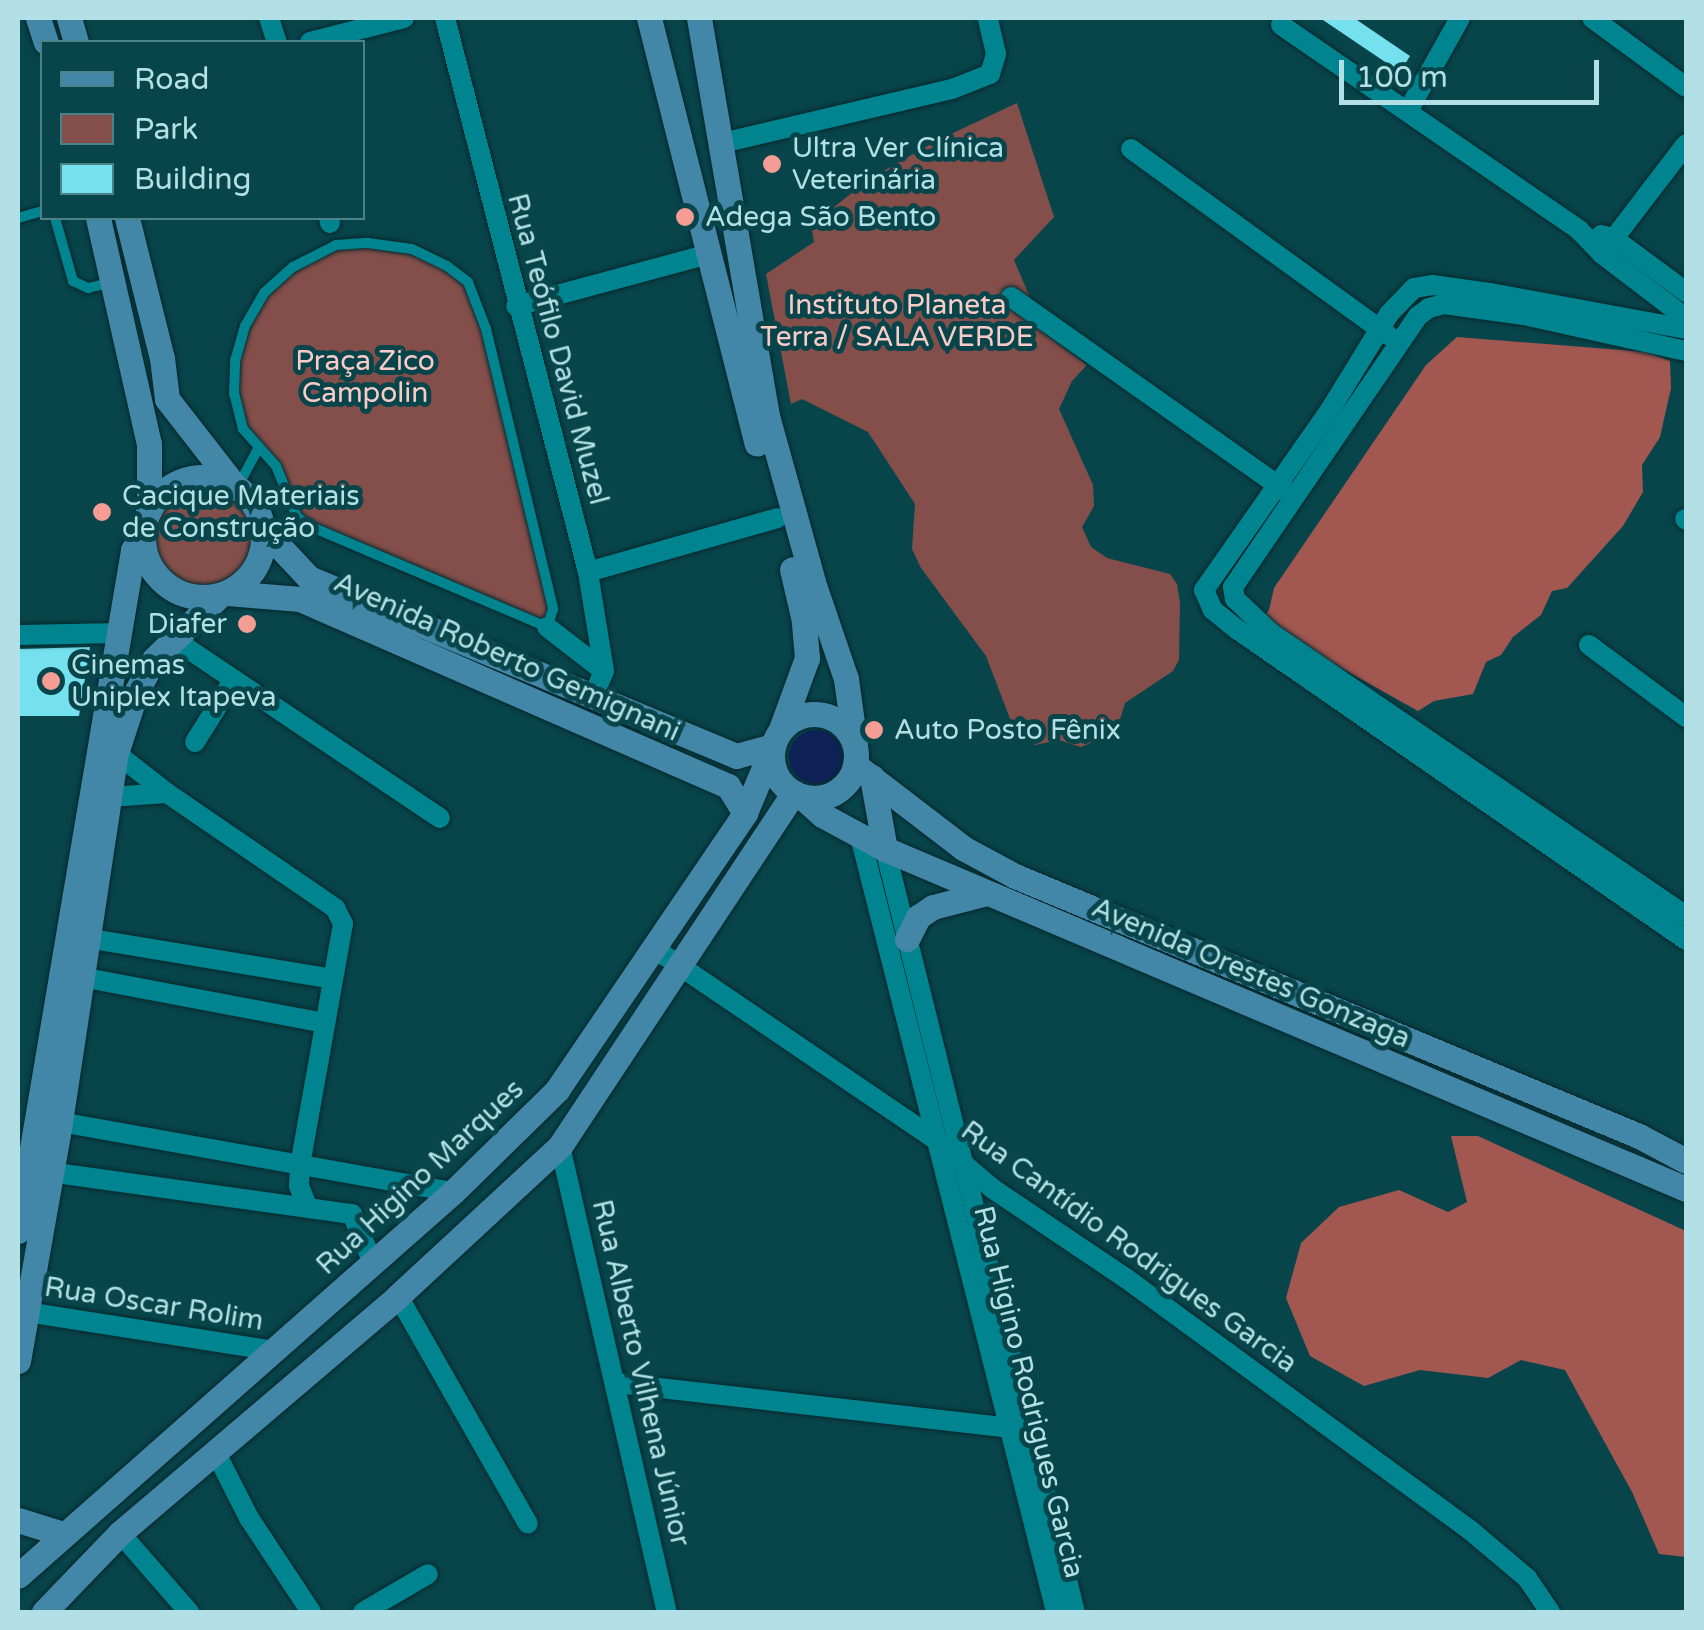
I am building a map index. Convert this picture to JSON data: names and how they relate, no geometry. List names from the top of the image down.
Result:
{
  "streets": {
    "main road": ["Avenida Roberto Gemignani", "Avenida Orestes Gonzaga", "Rua Higino Marques"],
    "street": [
      "Rua Teófilo David Muzel",
      "Rua Cantídio Rodrigues Garcia",
      "Rua Oscar Rolim",
      "Rua Alberto Vilhena Júnior",
      "Rua Higino Rodrigues Garcia"
    ]
  },
  "crossings": [
    ["Avenida Roberto Gemignani", "Avenida Orestes Gonzaga"],
    ["Avenida Roberto Gemignani", "Rua Higino Marques"],
    ["Avenida Orestes Gonzaga", "Rua Higino Marques"],
    ["Avenida Orestes Gonzaga", "Rua Higino Rodrigues Garcia"],
    ["Rua Higino Marques", "Rua Cantídio Rodrigues Garcia"],
    ["Rua Higino Marques", "Rua Oscar Rolim"],
    ["Rua Cantídio Rodrigues Garcia", "Rua Higino Rodrigues Garcia"]
  ],
  "parks": ["Instituto Planeta Terra / SALA VERDE", "Praça Zico Campolin"],
  "places": [
    "Ultra Ver Clínica Veterinária",
    "Adega São Bento",
    "Cacique Materiais de Construção",
    "Diafer",
    "Cinemas Uniplex Itapeva",
    "Auto Posto Fênix"
  ],
  "legend": ["Road", "Park", "Building"],
  "scale_bar": "100 m"
}
